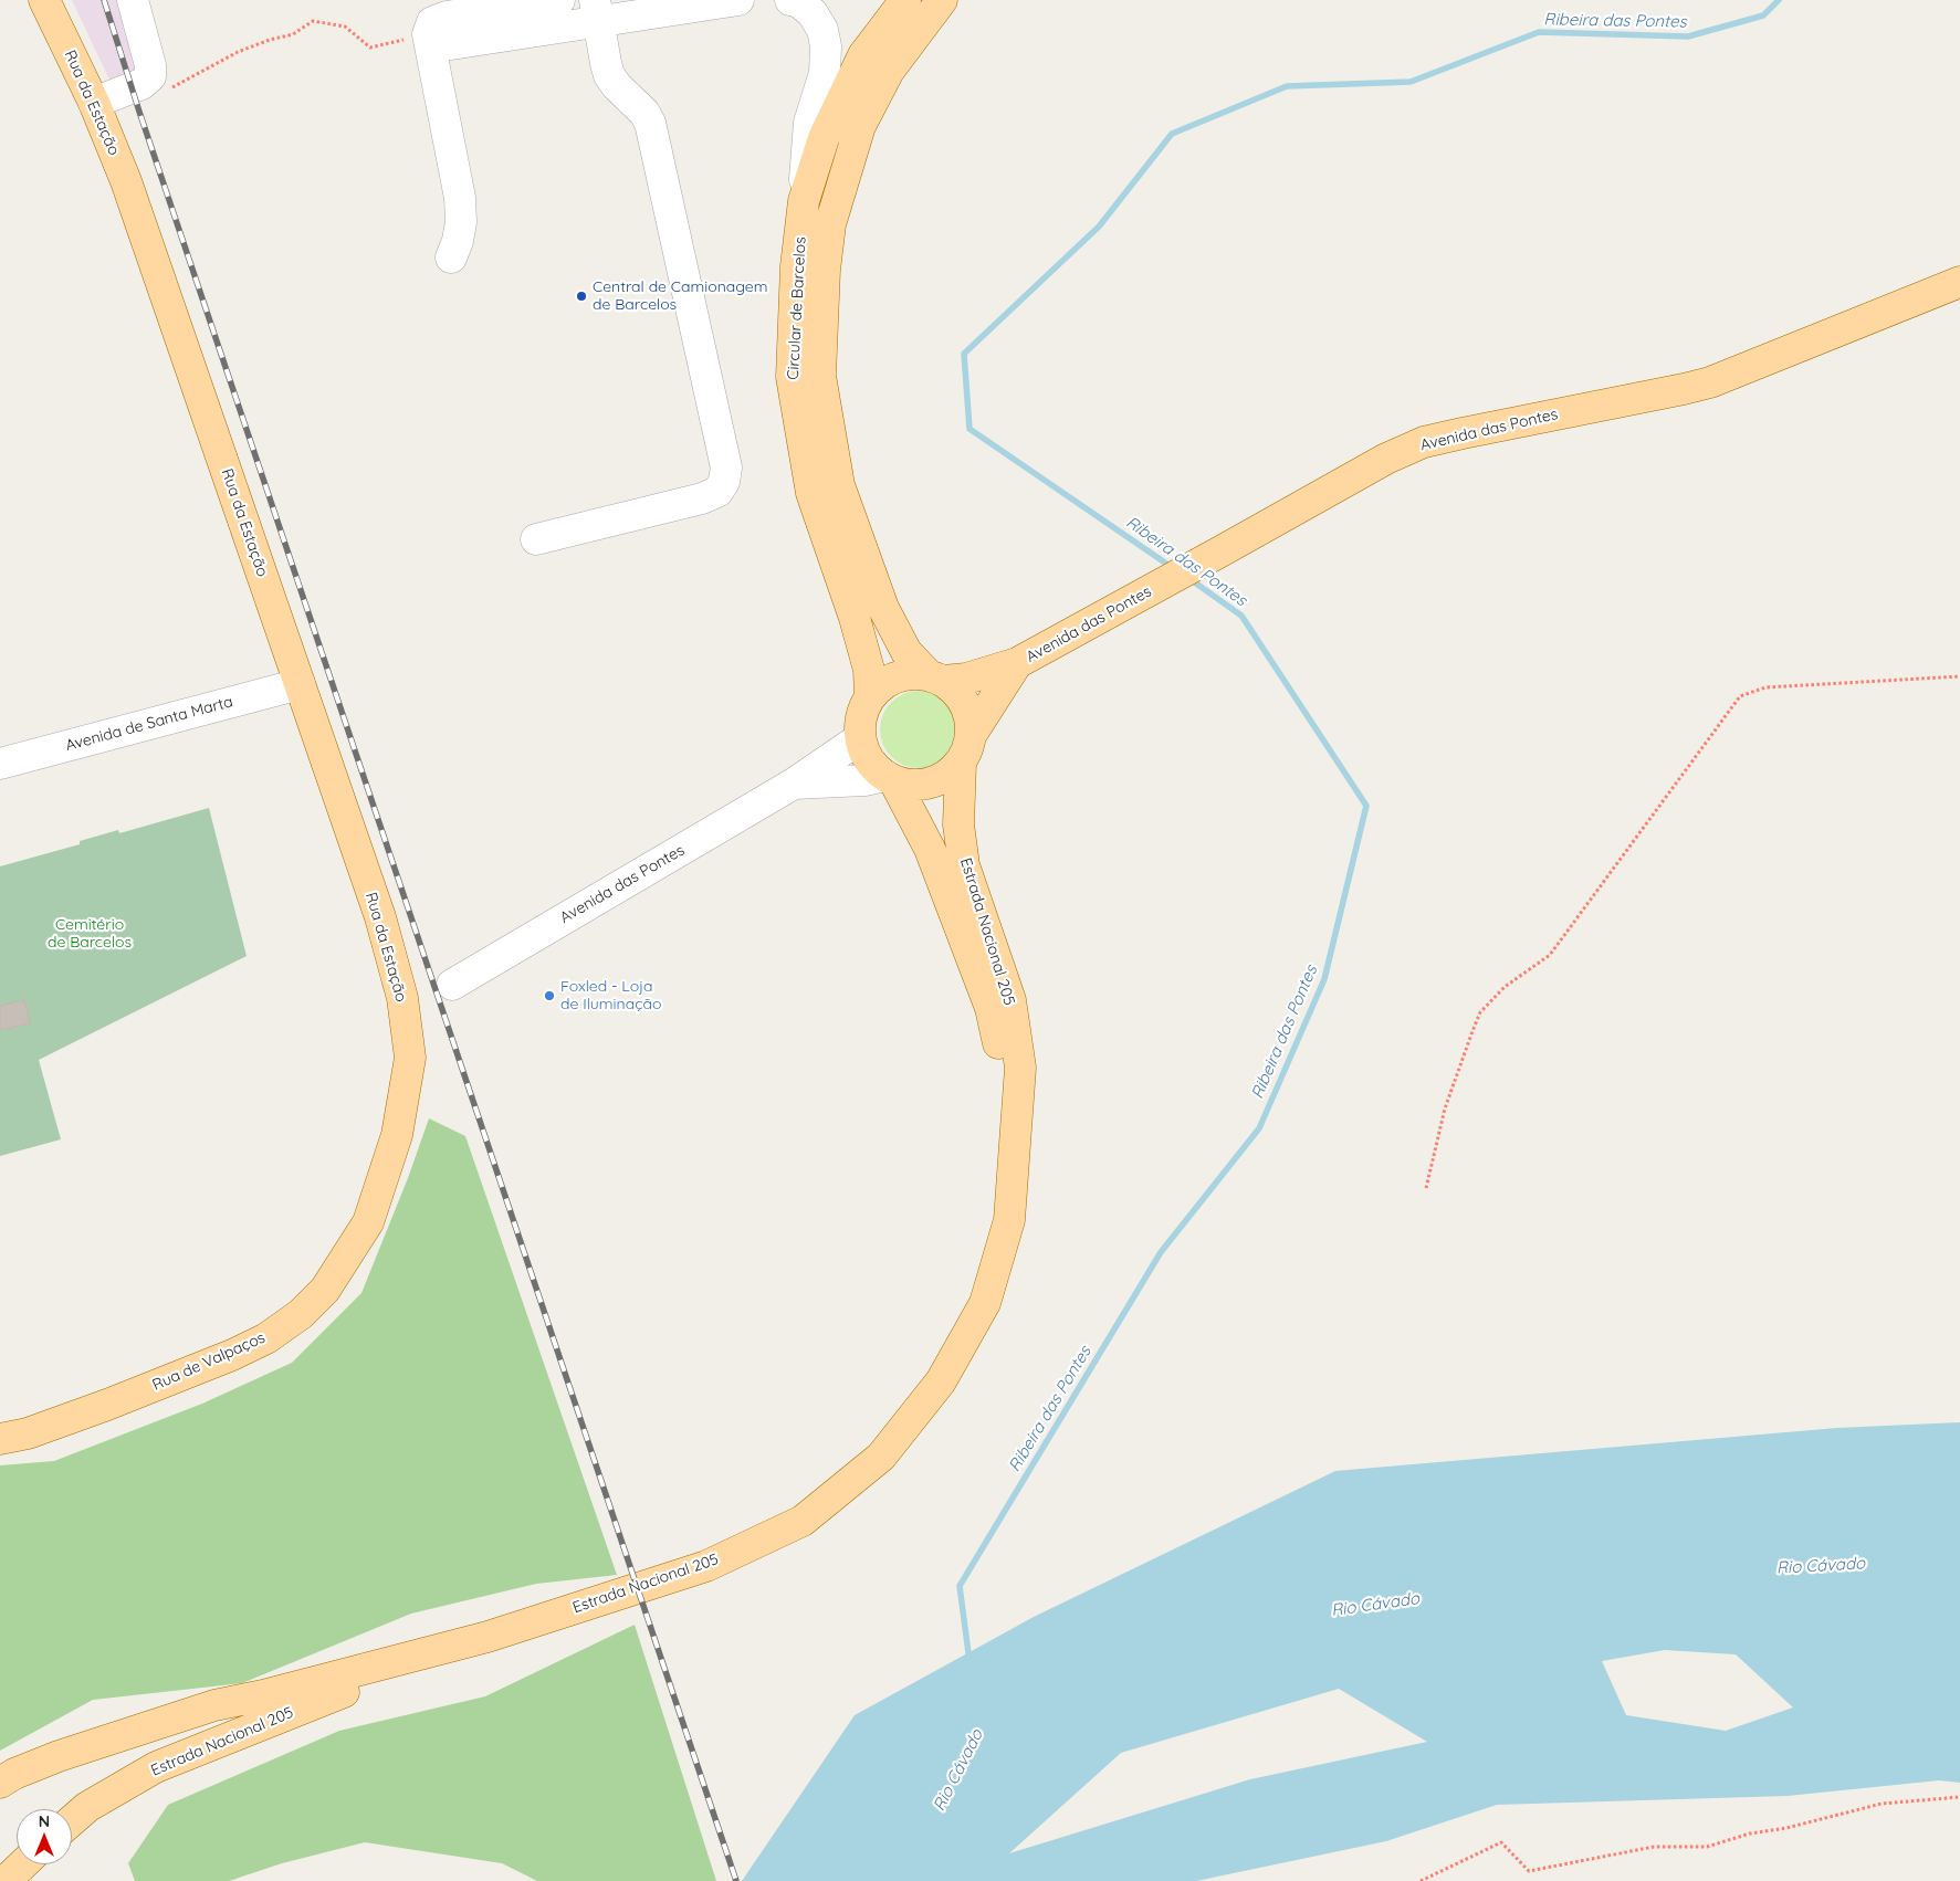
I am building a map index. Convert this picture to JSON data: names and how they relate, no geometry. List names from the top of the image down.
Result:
{
  "streets": {
    "main road": [
      "Rua da Estação",
      "Circular de Barcelos",
      "Avenida das Pontes",
      "Estrada Nacional 205",
      "Rua de Valpaços"
    ],
    "street": ["Avenida de Santa Marta"]
  },
  "crossings": [
    ["Rua da Estação", "Avenida de Santa Marta"],
    ["Rua da Estação", "Rua de Valpaços"],
    ["Circular de Barcelos", "Avenida das Pontes"],
    ["Circular de Barcelos", "Estrada Nacional 205"],
    ["Avenida das Pontes", "Estrada Nacional 205"]
  ],
  "water": ["Ribeira das Pontes", "Rio Cávado"],
  "parks": ["Cemitério de Barcelos"],
  "places": ["Central de Camionagem de Barcelos", "Foxled - Loja de Iluminação"],
  "north": "top"
}
